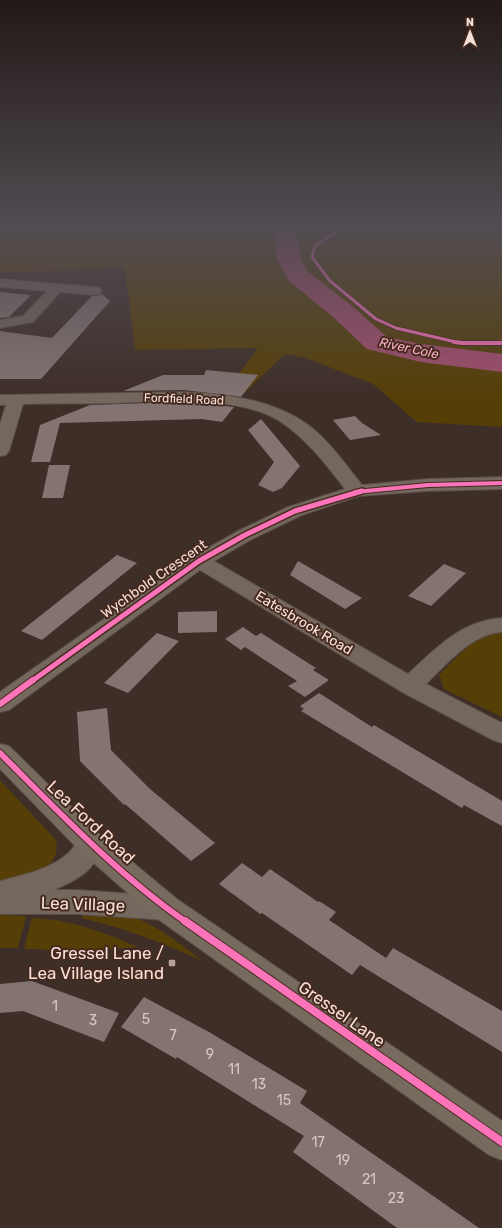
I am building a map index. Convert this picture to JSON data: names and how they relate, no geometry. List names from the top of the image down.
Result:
{
  "streets": {
    "street": [
      "Fordfield Road",
      "Wychbold Crescent",
      "Eatesbrook Road",
      "Lea Ford Road",
      "Lea Village",
      "Gressel Lane"
    ]
  },
  "crossings": [
    ["Fordfield Road", "Wychbold Crescent"],
    ["Wychbold Crescent", "Eatesbrook Road"],
    ["Lea Ford Road", "Lea Village"],
    ["Lea Ford Road", "Gressel Lane"],
    ["Lea Village", "Gressel Lane"]
  ],
  "water": ["River Cole"],
  "places": {
    "transit": ["Gressel Lane / Lea Village Island"]
  },
  "house_numbers": [
    "1",
    "5",
    "3",
    "7",
    "9",
    "11",
    "13",
    "15",
    "17",
    "19",
    "21",
    "23"
  ],
  "north": "top"
}
